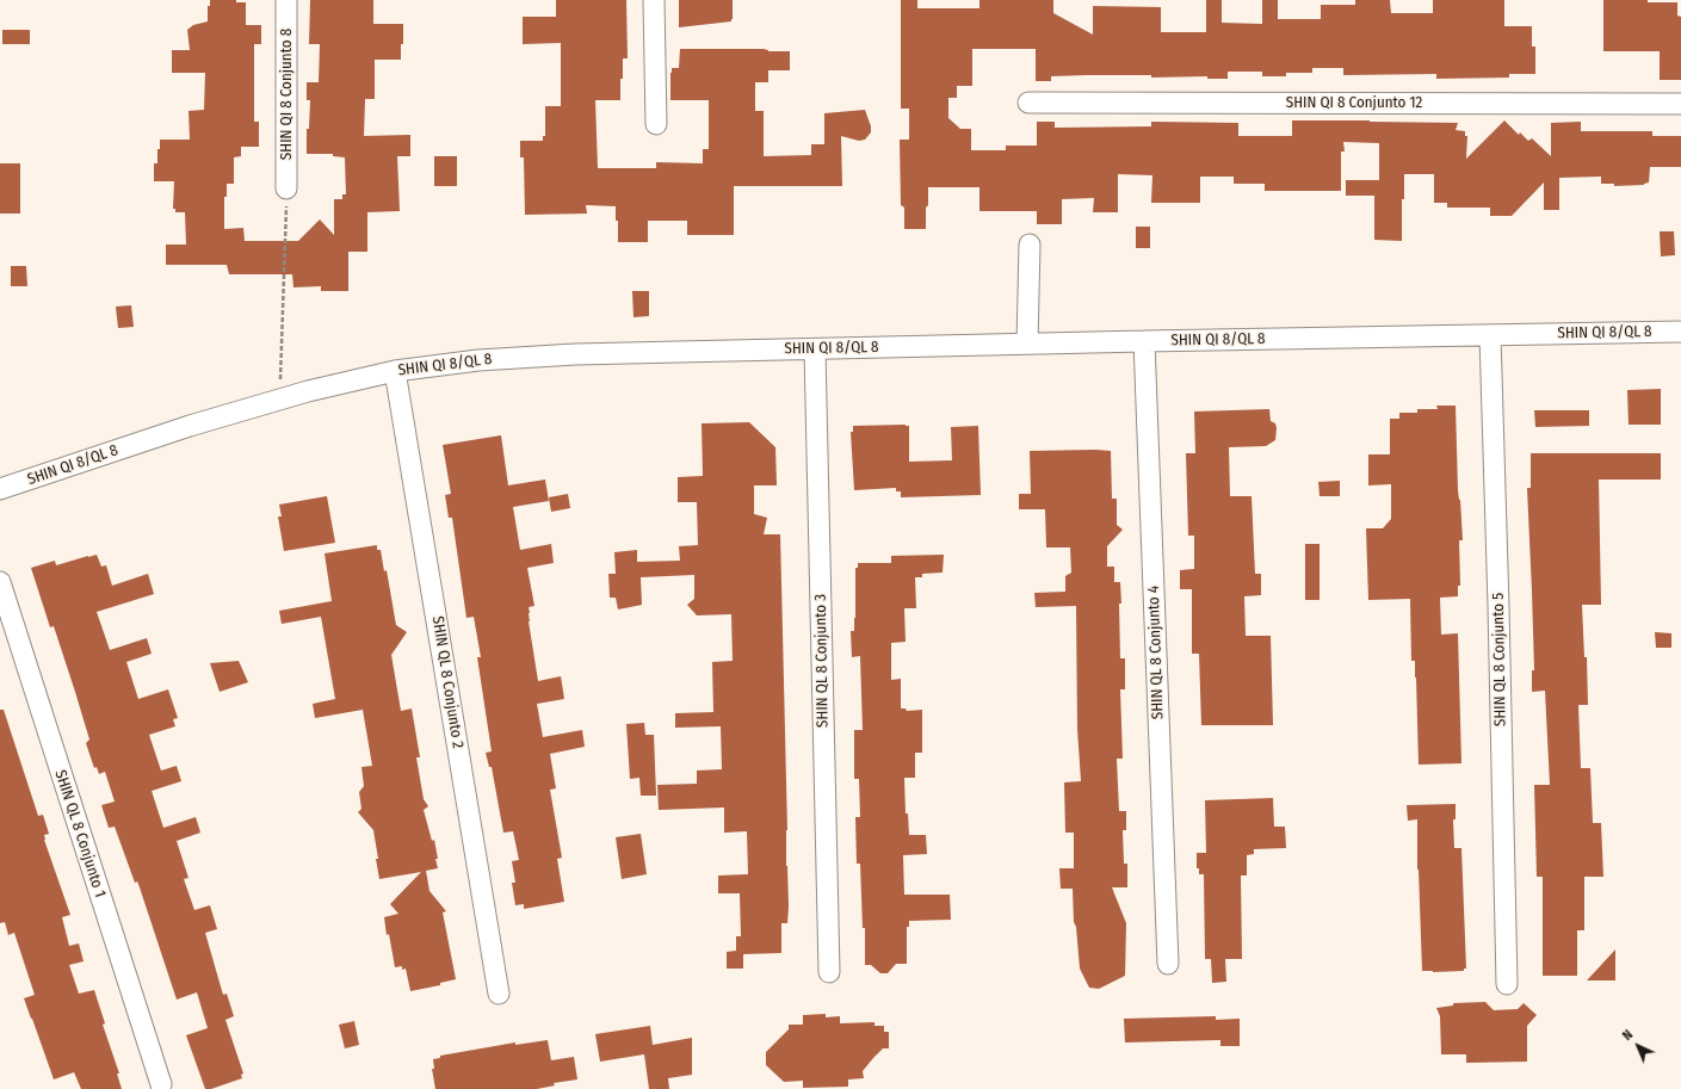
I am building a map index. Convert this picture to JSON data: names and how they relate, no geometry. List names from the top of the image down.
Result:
{
  "streets": {
    "street": [
      "SHIN QI 8 Conjunto 8",
      "SHIN QI 8 Conjunto 12",
      "SHIN QI 8/QL 8",
      "SHIN QL 8 Conjunto 4",
      "SHIN QL 8 Conjunto 5",
      "SHIN QL 8 Conjunto 3",
      "SHIN QL 8 Conjunto 2",
      "SHIN QL 8 Conjunto 1"
    ]
  },
  "crossings": [
    ["SHIN QI 8/QL 8", "SHIN QL 8 Conjunto 4"],
    ["SHIN QI 8/QL 8", "SHIN QL 8 Conjunto 5"],
    ["SHIN QI 8/QL 8", "SHIN QL 8 Conjunto 3"],
    ["SHIN QI 8/QL 8", "SHIN QL 8 Conjunto 2"]
  ],
  "north": "top left"
}
